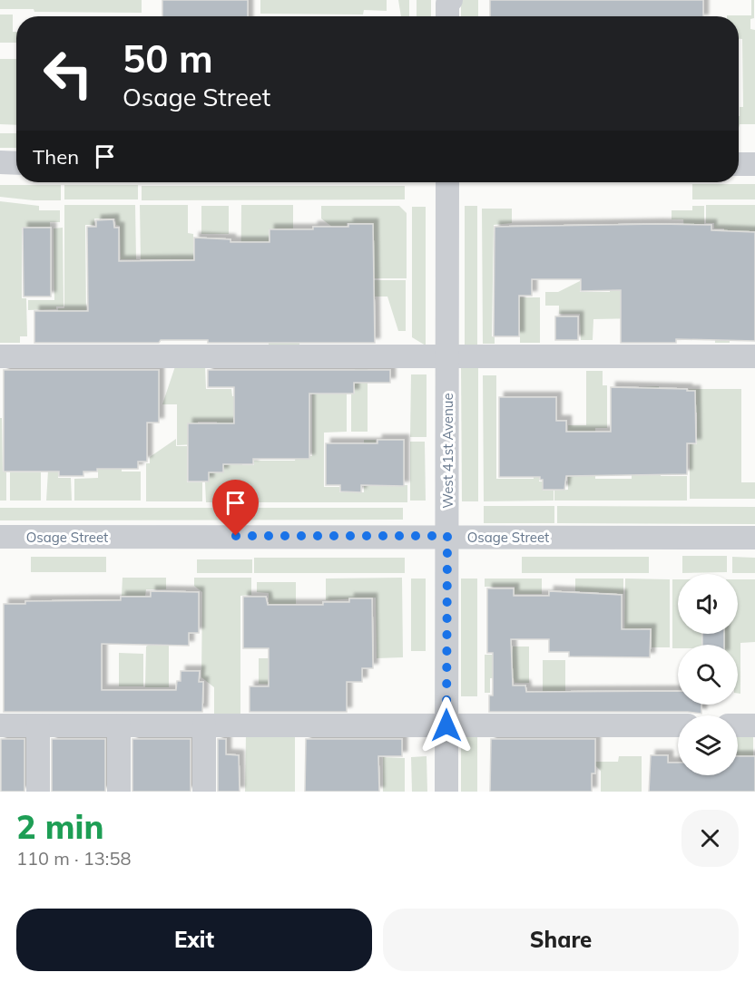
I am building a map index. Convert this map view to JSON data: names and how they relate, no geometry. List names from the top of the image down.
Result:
{
  "streets": {
    "street": ["West 41st Avenue", "Osage Street"]
  },
  "crossings": [
    ["West 41st Avenue", "Osage Street"]
  ],
  "page": {
    "turn": ["50 m", "Osage Street"],
    "then": "Then",
    "heading": ["2 min", "110 m · 13:58"],
    "buttons": ["Exit", "Share"]
  }
}
